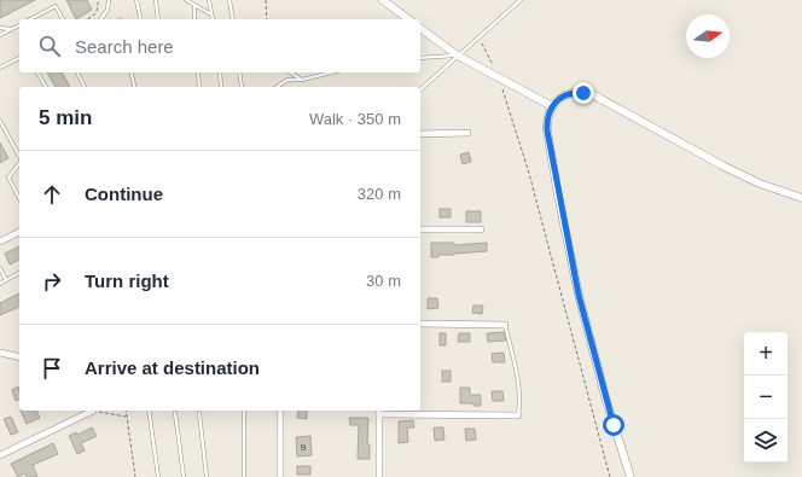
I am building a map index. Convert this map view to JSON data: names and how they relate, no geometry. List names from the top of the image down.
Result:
{
  "house_numbers": ["9"],
  "north": "right",
  "page": {
    "search": "Search here",
    "heading": ["5 min", "Walk · 350 m"],
    "list": [
      ["Continue", "320 m"],
      ["Turn right", "30 m"],
      "Arrive at destination"
    ],
    "map_buttons": ["+", "−"]
  }
}
